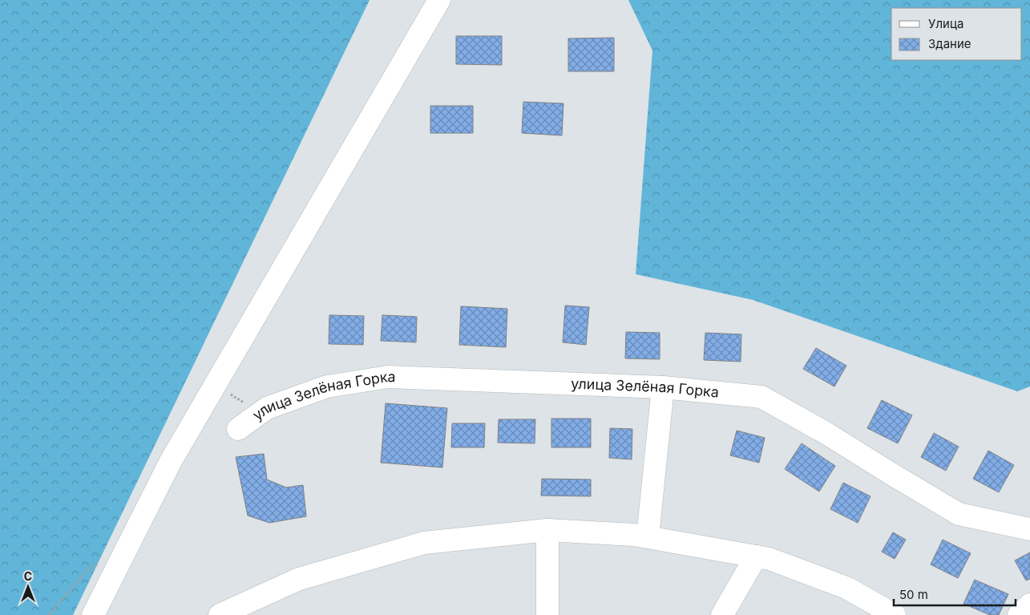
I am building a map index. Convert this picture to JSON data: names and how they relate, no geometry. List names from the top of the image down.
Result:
{
  "streets": {
    "street": ["улица Зелёная Горка"]
  },
  "legend": ["Улица", "Здание"],
  "scale_bar": "50 m",
  "north": "top"
}
